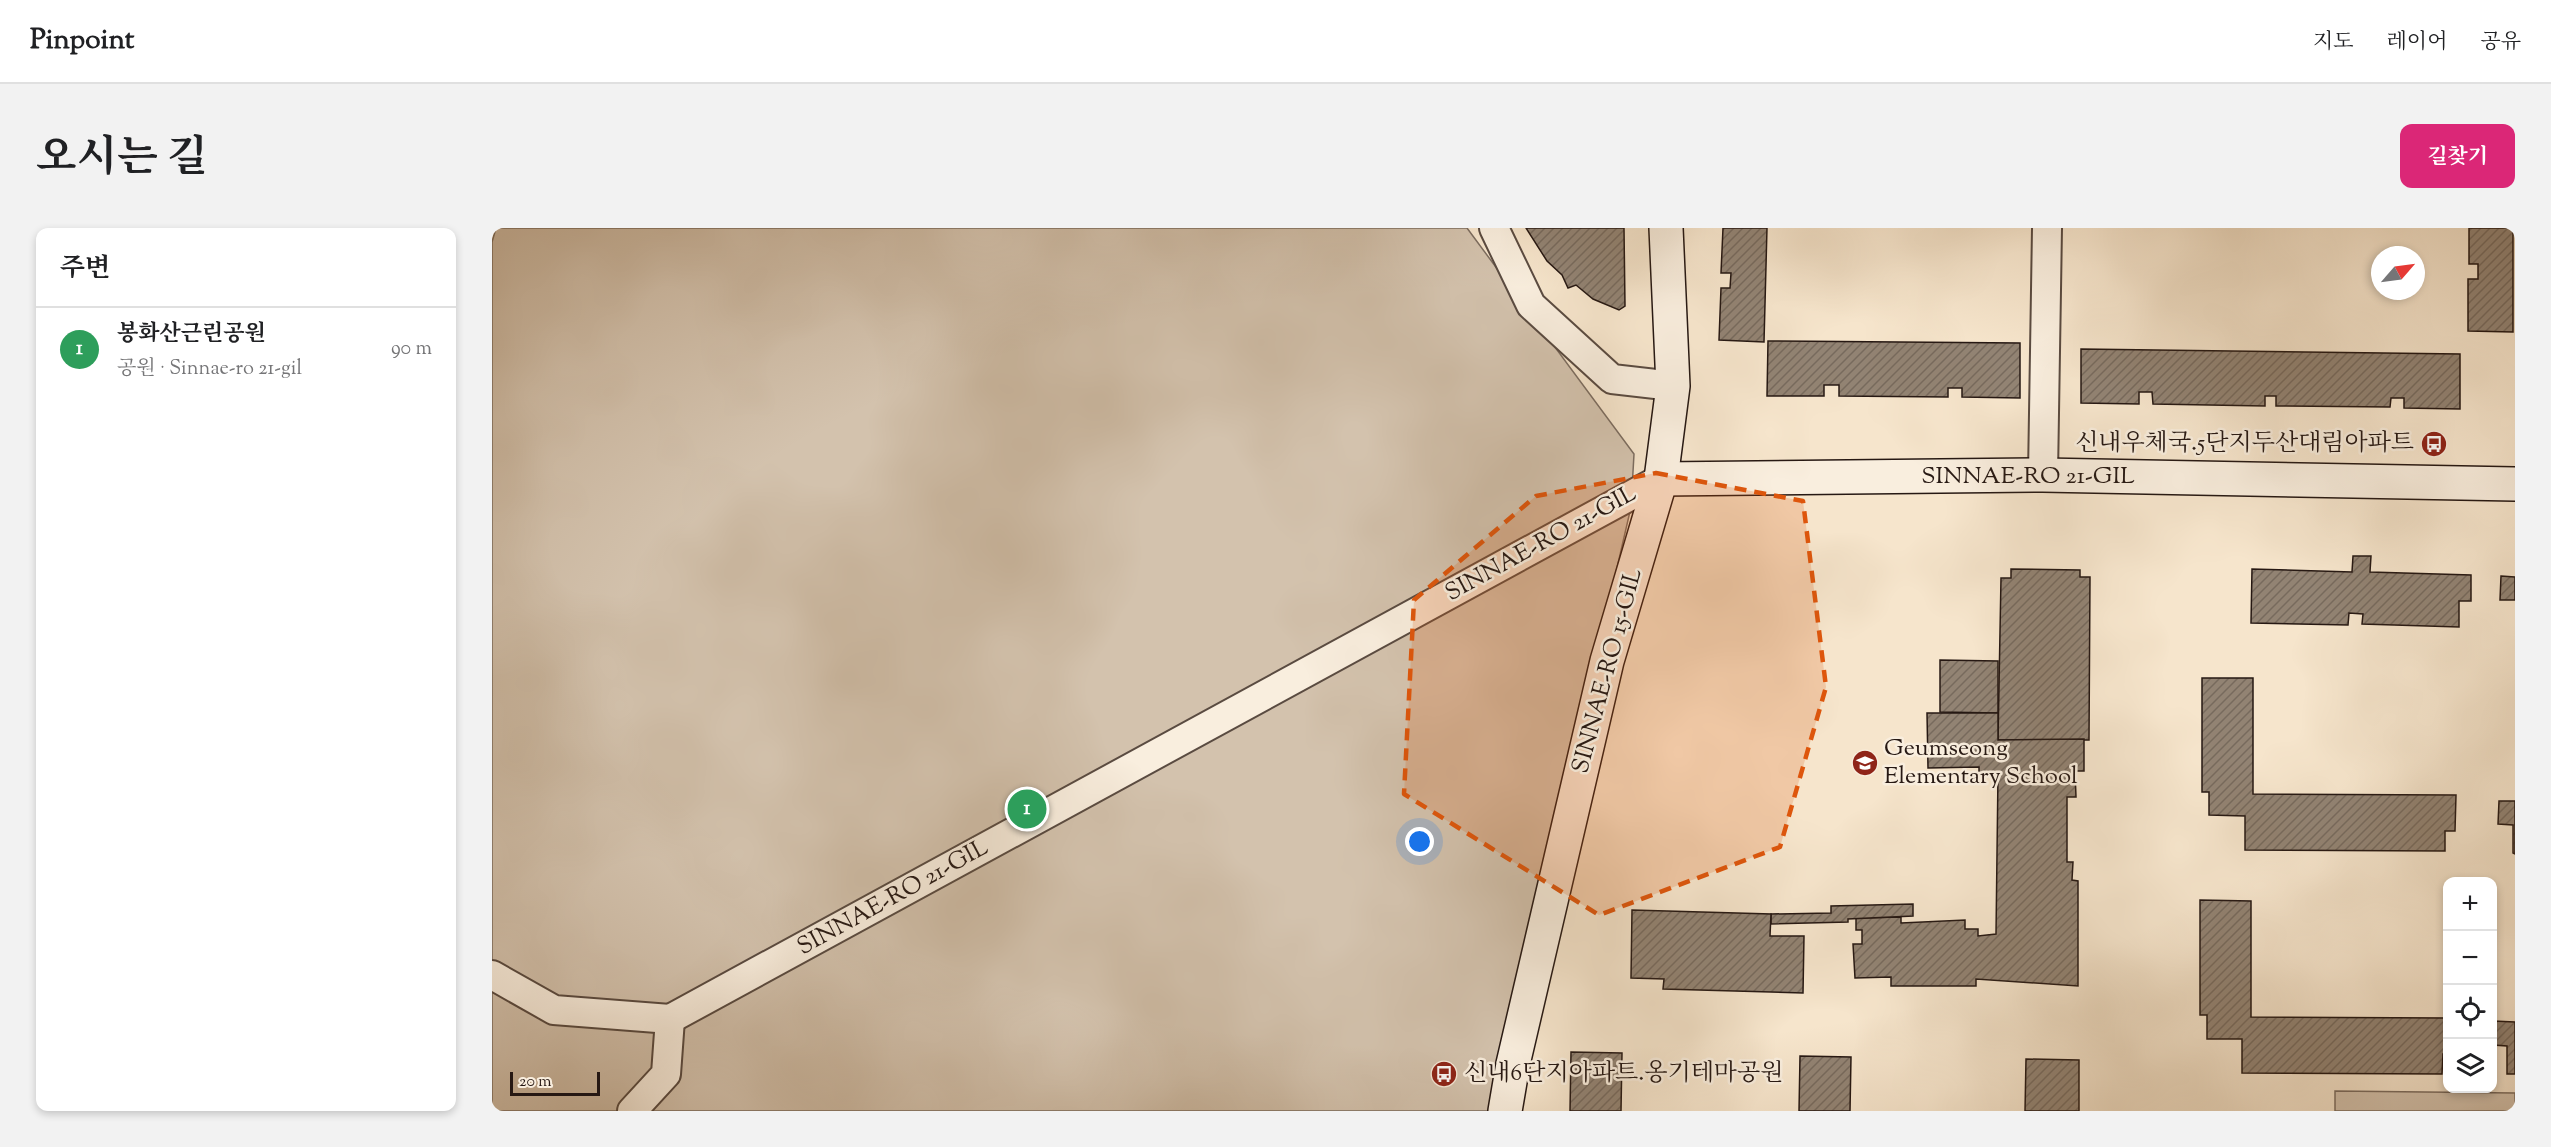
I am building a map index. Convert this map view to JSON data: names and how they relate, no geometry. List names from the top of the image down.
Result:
{
  "streets": {
    "street": ["SINNAE-RO 21-GIL", "SINNAE-RO 15-GIL"]
  },
  "crossings": [
    ["SINNAE-RO 21-GIL", "SINNAE-RO 15-GIL"]
  ],
  "places": {
    "bus stop": ["신내우체국.5단지두산대림아파트", "신내6단지아파트.옹기테마공원"],
    "school or university": ["Geumseong Elementary School"]
  },
  "scale_bar": "20 m",
  "north": "top right",
  "page": {
    "header": "Pinpoint",
    "nav": ["지도", "레이어", "공유"],
    "title": "오시는 길",
    "buttons": "길찾기",
    "heading": "주변",
    "list": [
      {
        "mark": "1",
        "name": "봉화산근린공원",
        "note": "공원 · Sinnae-ro 21-gil",
        "value": "90 m"
      }
    ],
    "pins": "1",
    "map_buttons": ["+", "−"],
    "scale": "20 m"
  }
}
